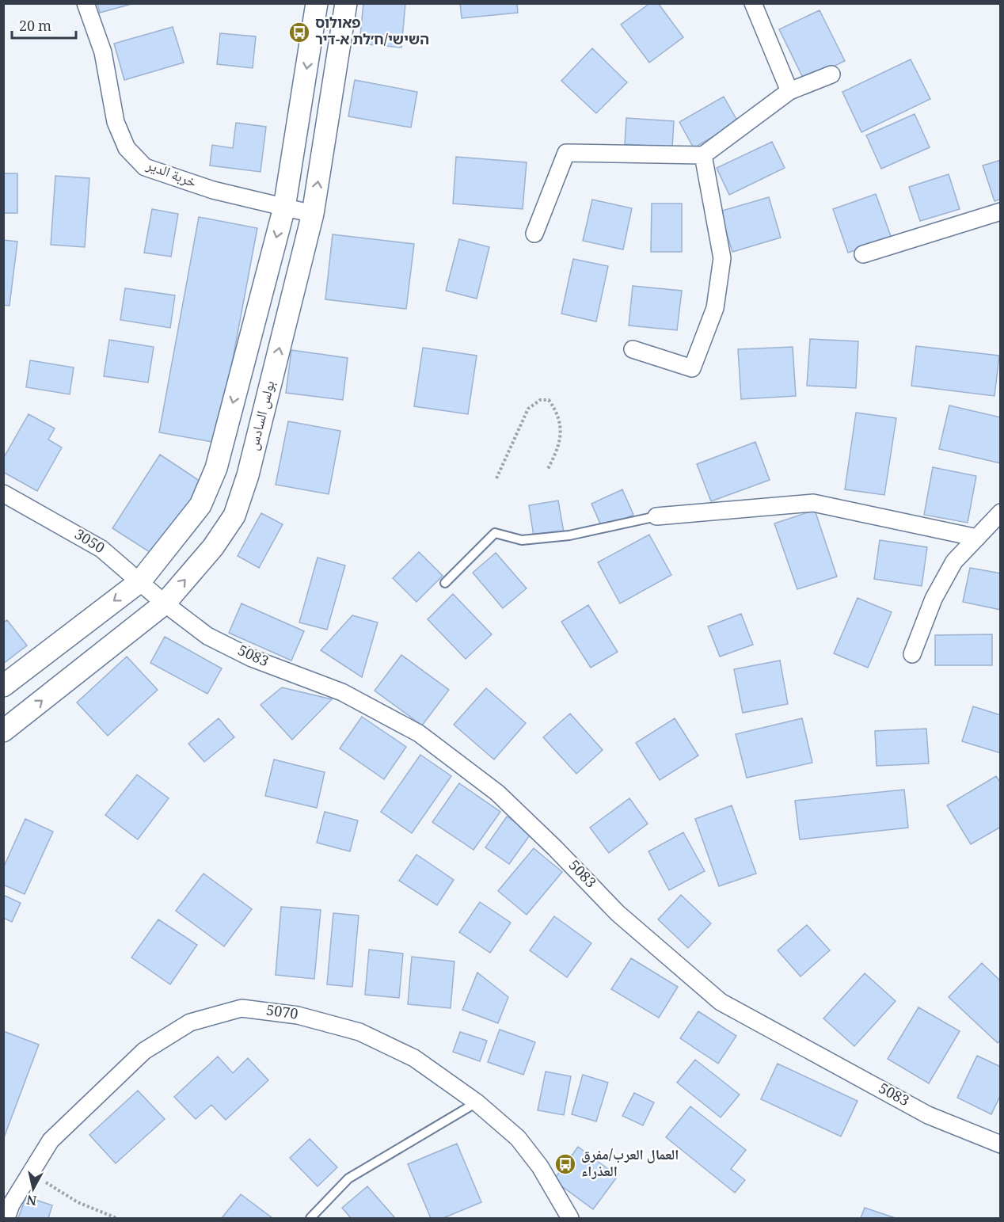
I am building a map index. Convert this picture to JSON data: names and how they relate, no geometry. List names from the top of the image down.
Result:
{
  "streets": {
    "street": [
      "خربة الدير",
      "بولس السادس",
      "3050",
      "5083",
      "5070"
    ]
  },
  "crossings": [
    ["خربة الدير", "بولس السادس"],
    ["بولس السادس", "3050"],
    ["بولس السادس", "5083"],
    ["3050", "5083"]
  ],
  "places": {
    "bus stop": ["פאולוס השישי/ח׳לת א-דיר", "العمال العرب/مفرق العذراء"]
  },
  "scale_bar": "20 m",
  "north": "bottom"
}
